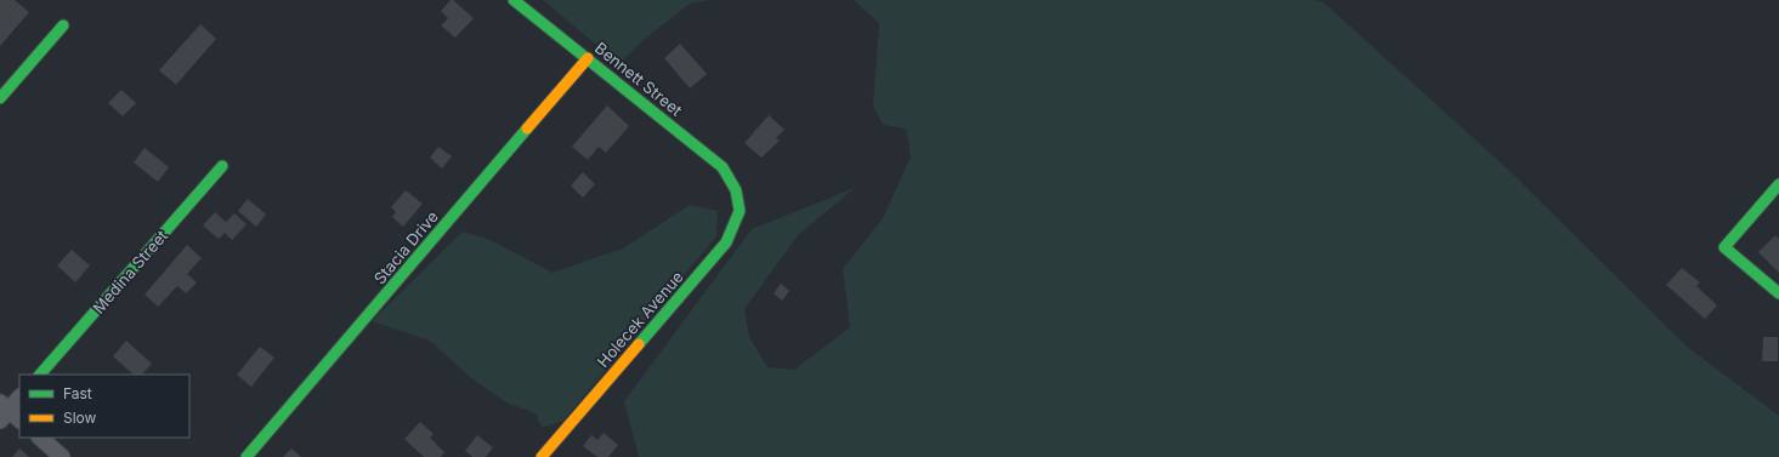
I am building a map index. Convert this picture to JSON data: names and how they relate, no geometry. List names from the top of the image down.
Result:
{
  "streets": {
    "street": [
      "Bennett Street",
      "Stacia Drive",
      "Medina Street",
      "Holecek Avenue"
    ]
  },
  "crossings": [
    ["Bennett Street", "Stacia Drive"],
    ["Bennett Street", "Holecek Avenue"]
  ],
  "legend": ["Fast", "Slow"]
}
